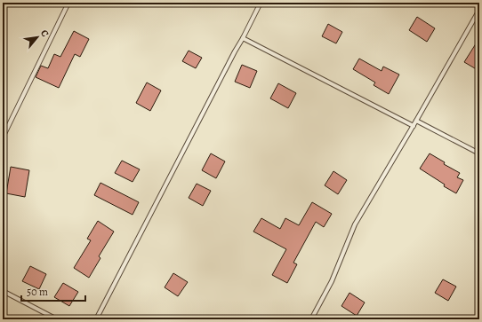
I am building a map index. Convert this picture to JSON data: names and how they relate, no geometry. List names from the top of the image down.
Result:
{
  "scale_bar": "50 m",
  "north": "top right"
}
